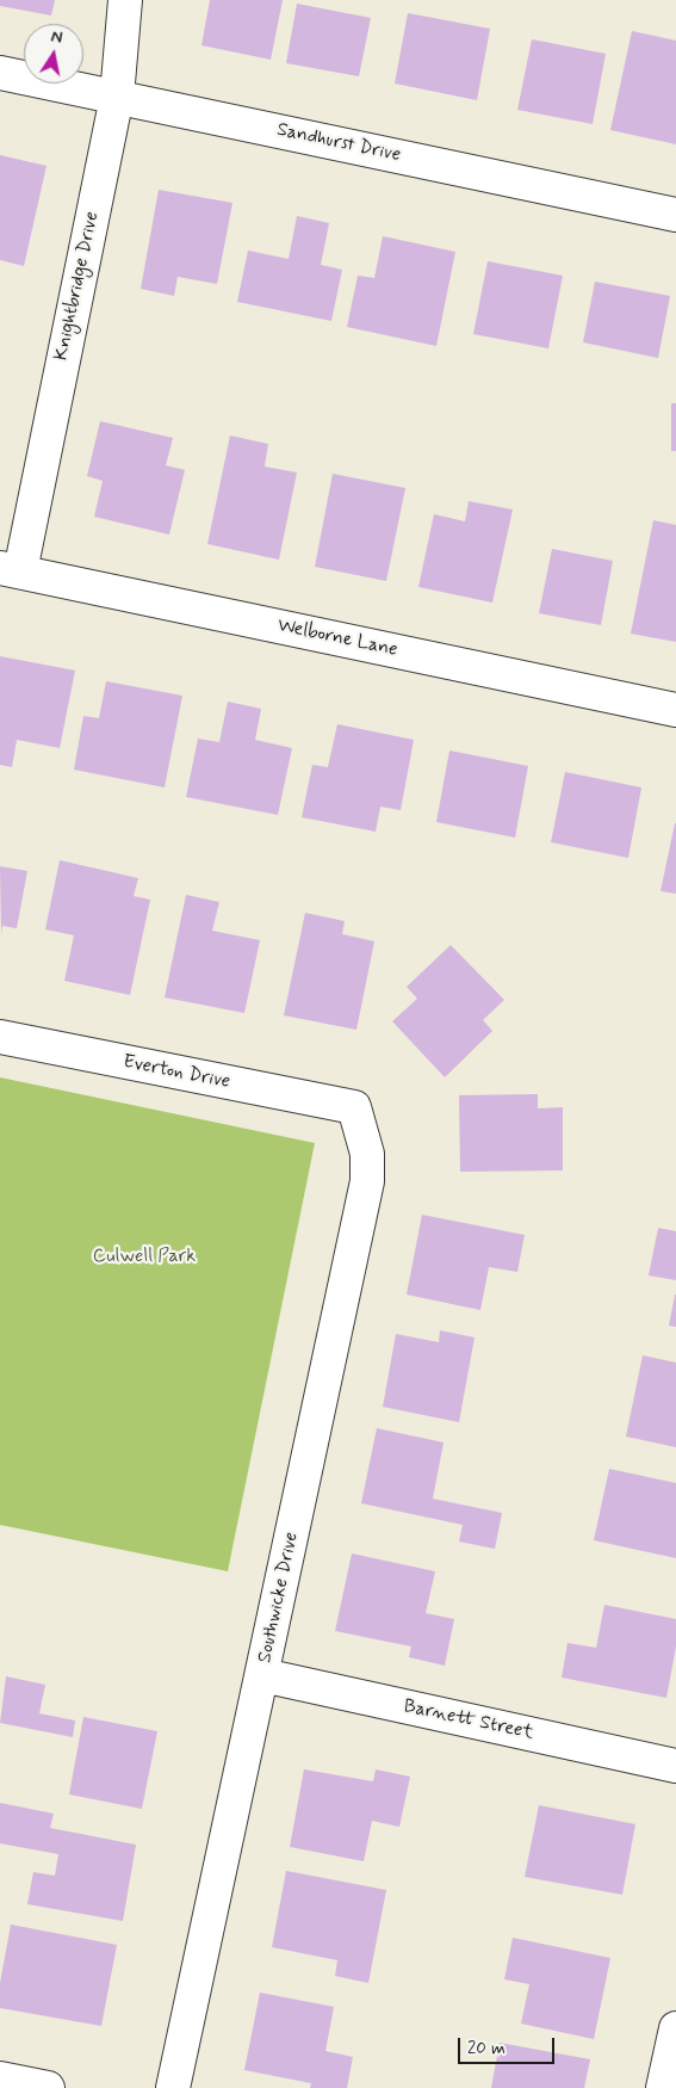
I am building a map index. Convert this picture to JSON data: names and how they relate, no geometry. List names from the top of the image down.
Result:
{
  "streets": {
    "street": [
      "Sandhurst Drive",
      "Knightbridge Drive",
      "Welborne Lane",
      "Everton Drive",
      "Southwicke Drive",
      "Barnett Street"
    ]
  },
  "crossings": [
    ["Sandhurst Drive", "Knightbridge Drive"],
    ["Knightbridge Drive", "Welborne Lane"],
    ["Everton Drive", "Southwicke Drive"],
    ["Southwicke Drive", "Barnett Street"]
  ],
  "parks": ["Culwell Park"],
  "scale_bar": "20 m",
  "north": "top"
}
